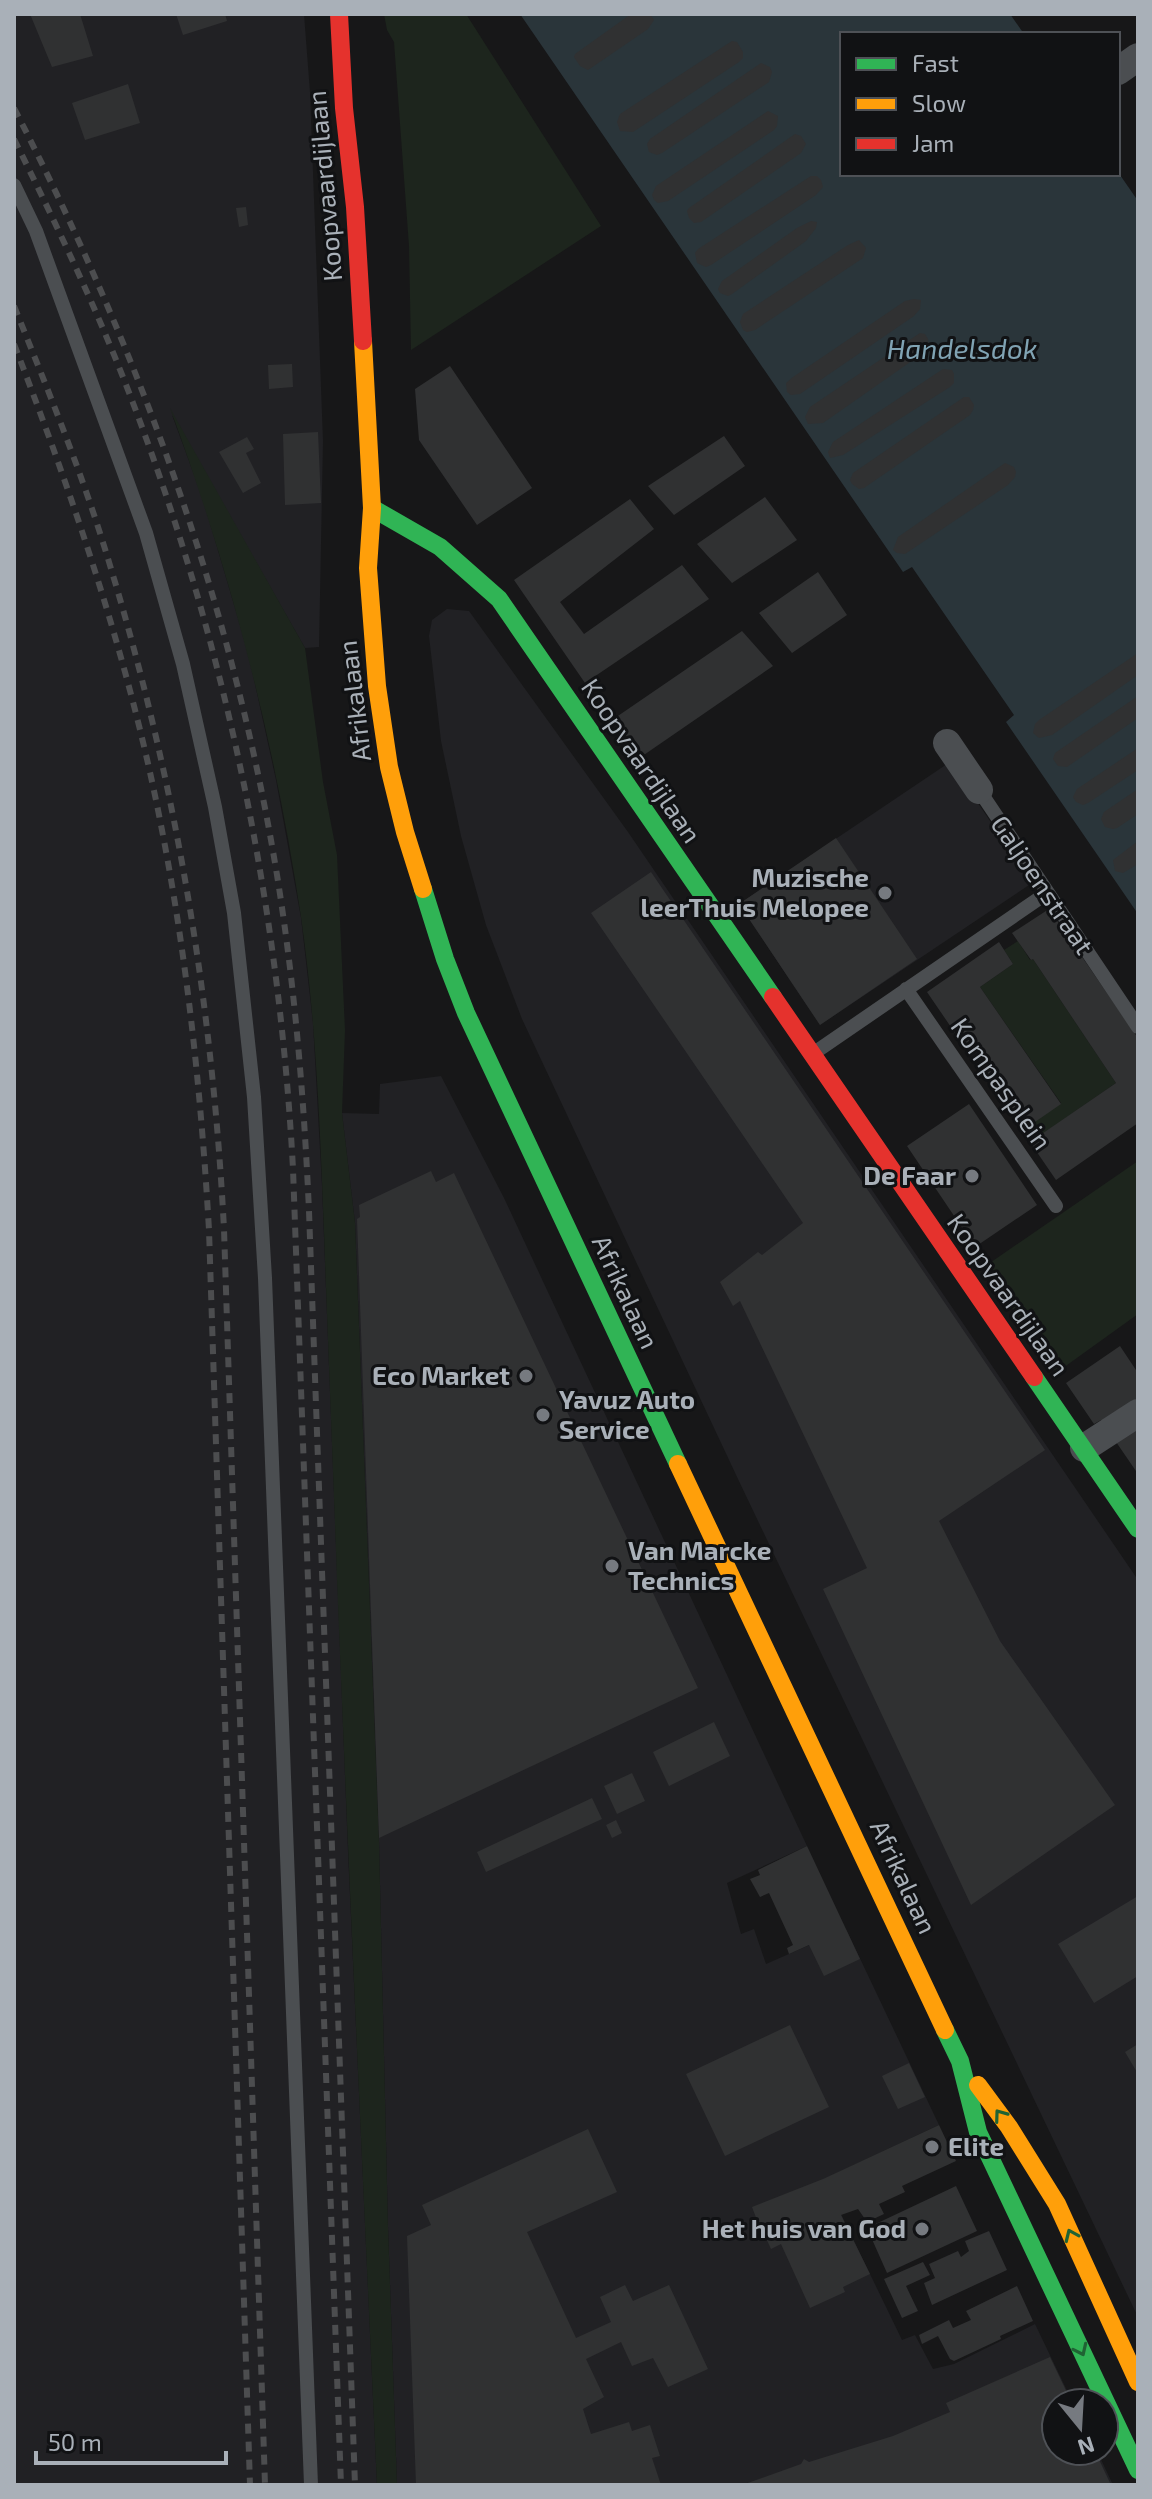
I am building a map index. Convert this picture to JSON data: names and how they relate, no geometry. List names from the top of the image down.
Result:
{
  "streets": {
    "main road": ["Koopvaardijlaan", "Afrikalaan"],
    "street": ["Galjoenstraat"],
    "lane": ["Kompasplein"]
  },
  "crossings": [
    ["Koopvaardijlaan", "Afrikalaan"]
  ],
  "water": ["Handelsdok"],
  "places": [
    "Muzische leerThuis Melopee",
    "De Faar",
    "Eco Market",
    "Yavuz Auto Service",
    "Van Marcke Technics",
    "Elite",
    "Het huis van God"
  ],
  "legend": ["Fast", "Slow", "Jam"],
  "scale_bar": "50 m",
  "north": "bottom"
}
